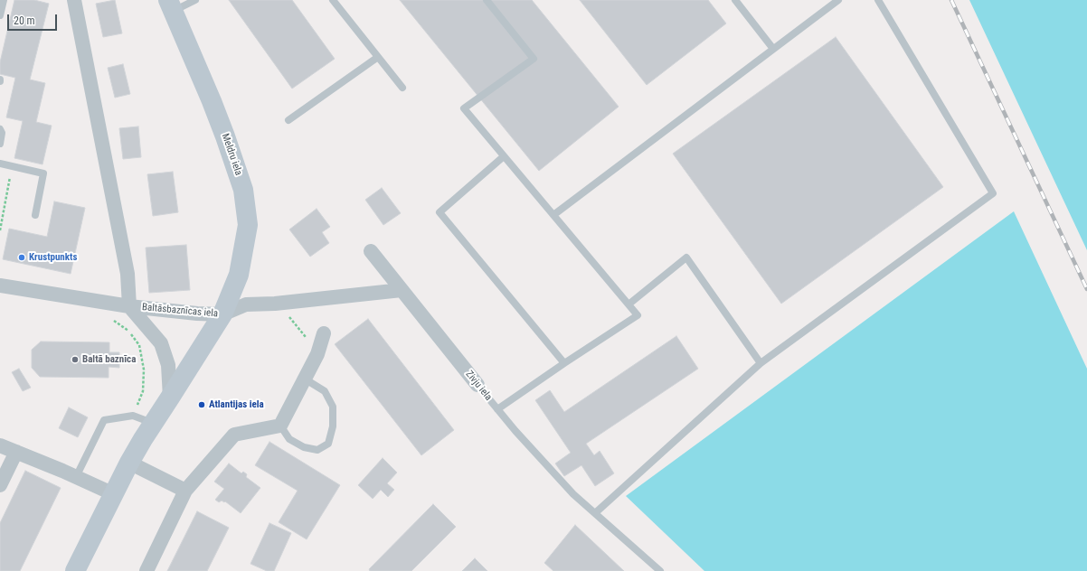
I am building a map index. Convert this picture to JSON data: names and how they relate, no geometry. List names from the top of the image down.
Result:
{
  "streets": {
    "main road": ["Meldru iela"],
    "street": ["Baltāsbaznīcas iela", "Zivju iela"]
  },
  "crossings": [
    ["Meldru iela", "Baltāsbaznīcas iela"],
    ["Baltāsbaznīcas iela", "Zivju iela"]
  ],
  "places": ["Krustpunkts", "Baltā baznīca", "Atlantijas iela"],
  "scale_bar": "20 m"
}
